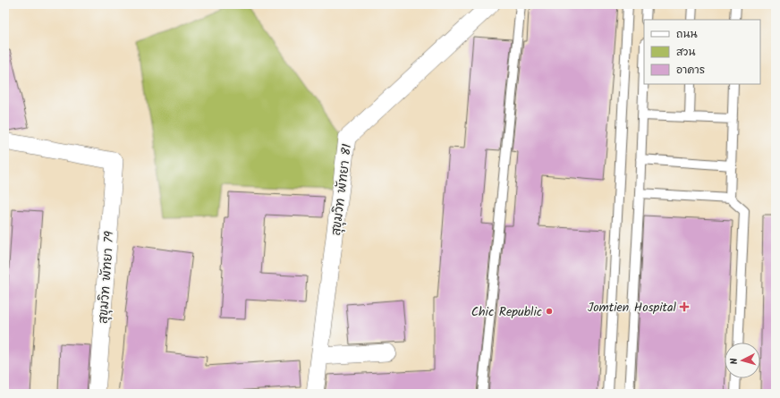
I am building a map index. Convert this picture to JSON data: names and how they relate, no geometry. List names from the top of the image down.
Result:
{
  "streets": {
    "street": ["สุขุมวิท พัทยา 81", "สุขุมวิท พัทยา 79"]
  },
  "places": {
    "health": ["Jomtien Hospital"],
    "other": ["Chic Republic"]
  },
  "legend": ["ถนน", "สวน", "อาคาร"],
  "north": "left"
}
